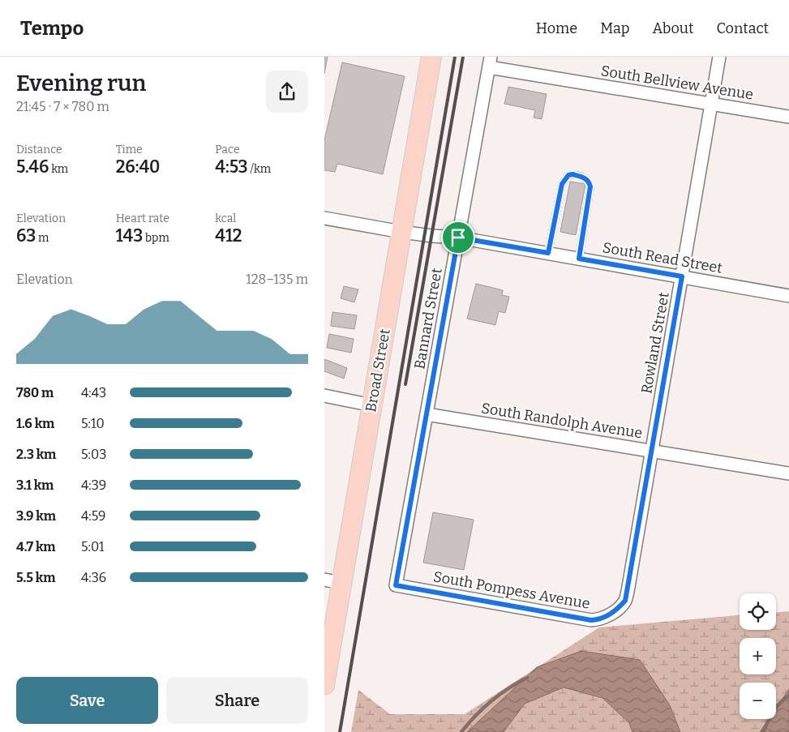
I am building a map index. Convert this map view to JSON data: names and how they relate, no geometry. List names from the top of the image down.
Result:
{
  "streets": {
    "main road": ["Broad Street"],
    "street": [
      "South Bellview Avenue",
      "South Read Street",
      "Bannard Street",
      "Rowland Street",
      "South Randolph Avenue",
      "South Pompess Avenue"
    ]
  },
  "crossings": [
    ["South Bellview Avenue", "Bannard Street"],
    ["South Bellview Avenue", "Rowland Street"],
    ["South Read Street", "Bannard Street"],
    ["South Read Street", "Rowland Street"],
    ["South Read Street", "Broad Street"],
    ["Bannard Street", "South Randolph Avenue"],
    ["Bannard Street", "South Pompess Avenue"],
    ["Rowland Street", "South Randolph Avenue"],
    ["Rowland Street", "South Pompess Avenue"]
  ],
  "page": {
    "header": "Tempo",
    "nav": [
      "Home",
      "Map",
      "About",
      "Contact"
    ],
    "heading": ["Evening run", "21:45 · 7 × 780 m"],
    "stats": [
      ["Distance", "5.46 km"],
      ["Time", "26:40"],
      ["Pace", "4:53 /km"],
      ["Elevation", "63 m"],
      ["Heart rate", "143 bpm"],
      ["kcal", "412"]
    ],
    "chart": ["Elevation", "128–135 m"],
    "list": [
      {
        "name": "780 m",
        "note": "4:43"
      },
      {
        "name": "1.6 km",
        "note": "5:10"
      },
      {
        "name": "2.3 km",
        "note": "5:03"
      },
      {
        "name": "3.1 km",
        "note": "4:39"
      },
      {
        "name": "3.9 km",
        "note": "4:59"
      },
      {
        "name": "4.7 km",
        "note": "5:01"
      },
      {
        "name": "5.5 km",
        "note": "4:36"
      }
    ],
    "map_buttons": ["+", "−"],
    "buttons": ["Save", "Share"]
  }
}
